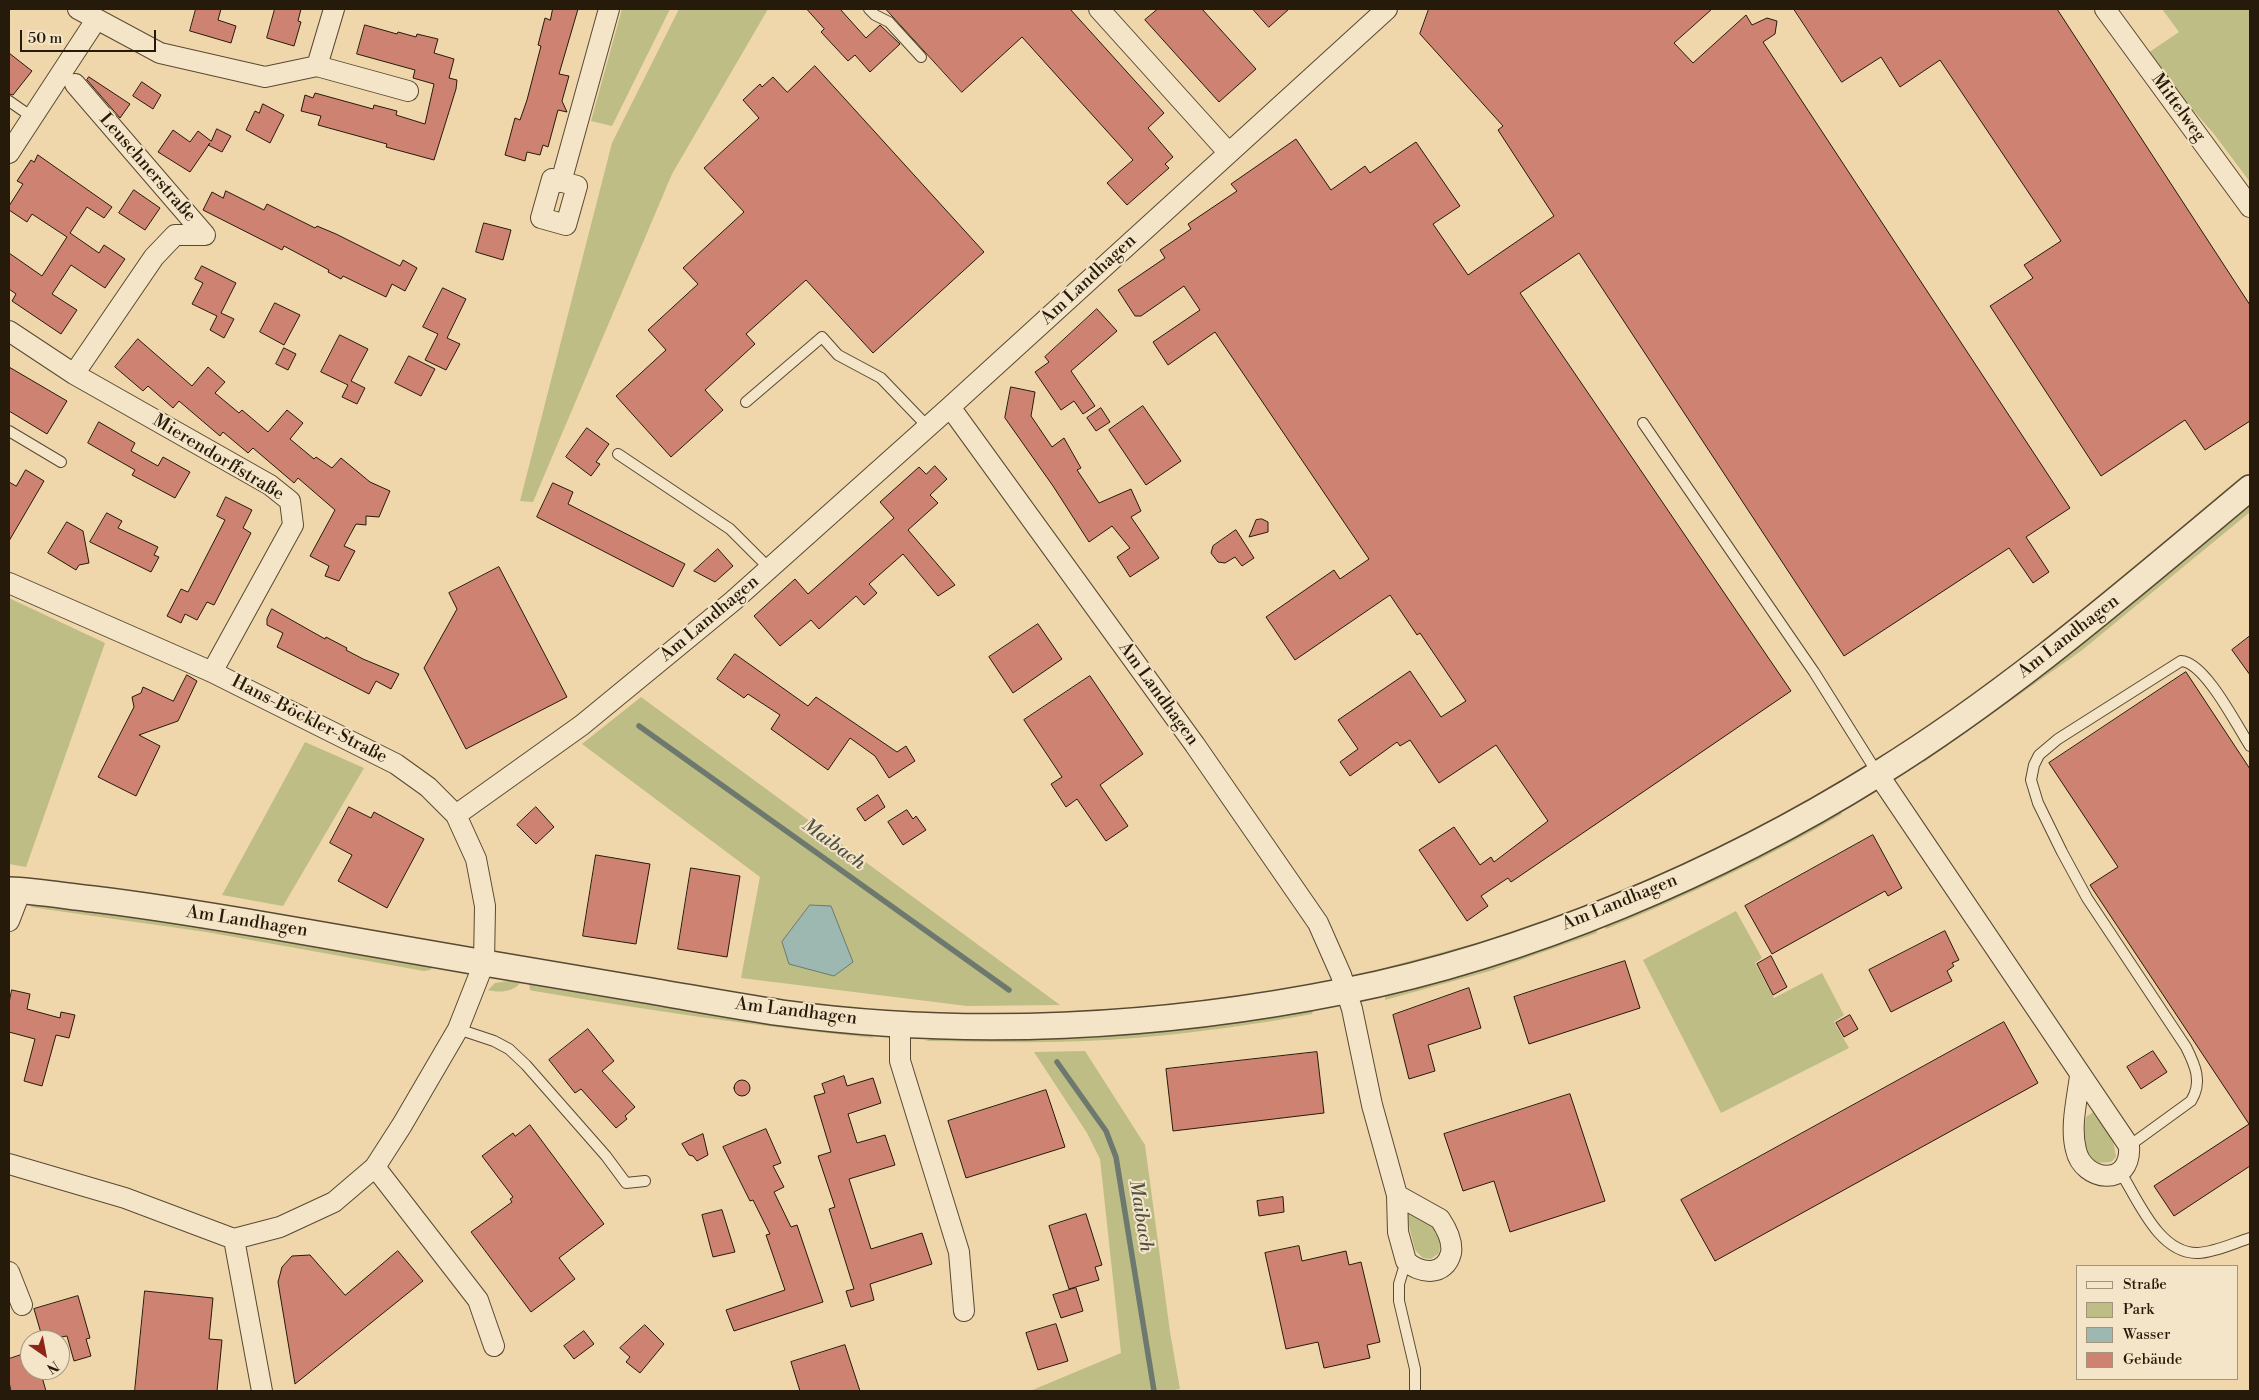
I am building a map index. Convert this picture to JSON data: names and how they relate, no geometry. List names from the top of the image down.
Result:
{
  "streets": {
    "street": [
      "Mittelweg",
      "Leuschnerstraße",
      "Am Landhagen",
      "Mierendorffstraße",
      "Hans-Böckler-Straße"
    ]
  },
  "crossings": [
    ["Leuschnerstraße", "Mierendorffstraße"],
    ["Am Landhagen", "Hans-Böckler-Straße"],
    ["Mierendorffstraße", "Hans-Böckler-Straße"]
  ],
  "water": ["Maibach"],
  "legend": [
    "Straße",
    "Park",
    "Wasser",
    "Gebäude"
  ],
  "scale_bar": "50 m",
  "north": "bottom right"
}
